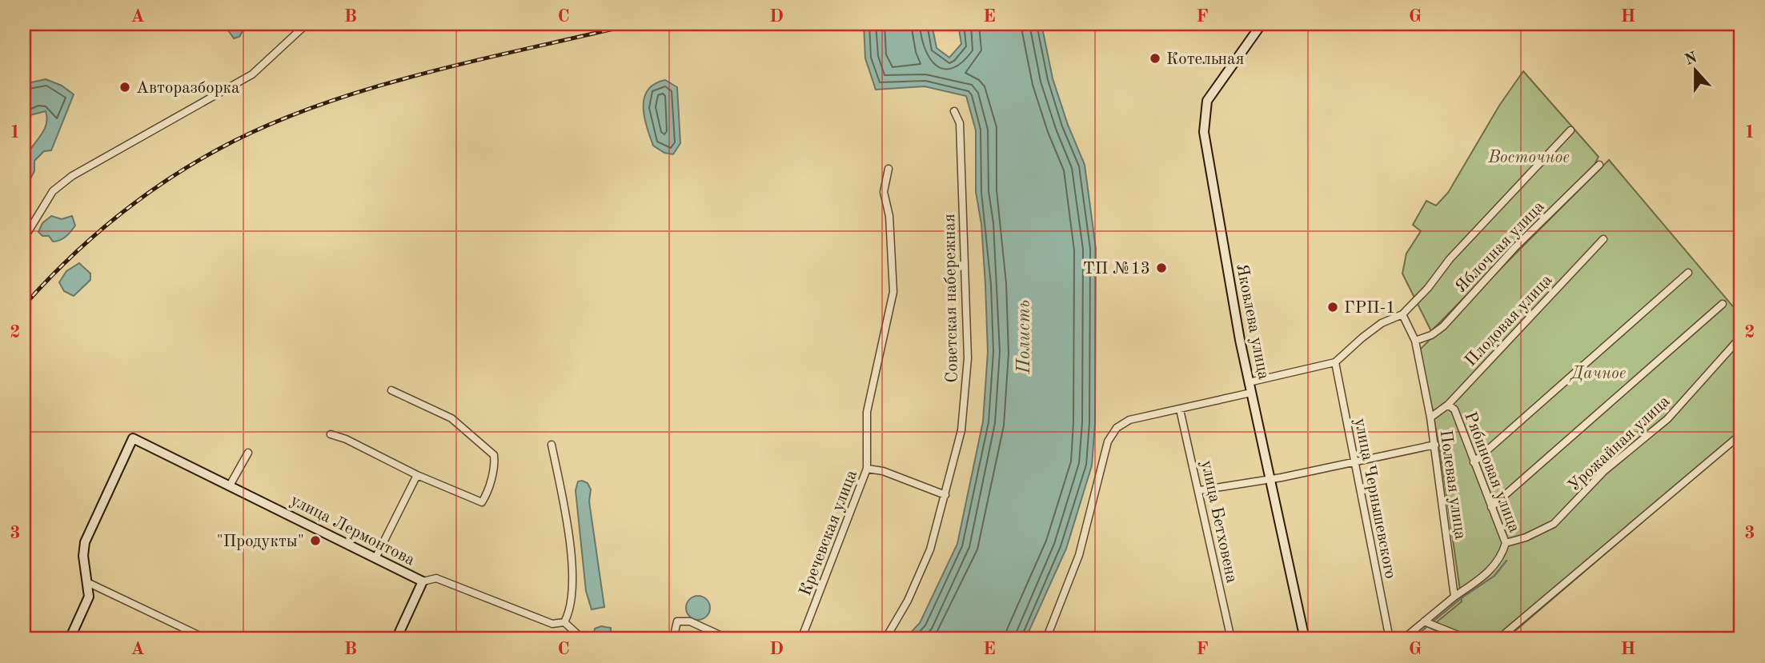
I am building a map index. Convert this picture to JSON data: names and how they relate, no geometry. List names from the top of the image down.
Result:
{
  "streets": {
    "street": [
      "Яблочная улица",
      "Советская набережная",
      "Плодовая улица",
      "Яковлева улица",
      "Урожайная улица",
      "Рябиновая улица",
      "Полевая улица",
      "улица Чернышевского",
      "улица Бетховена",
      "улица Лермонтова",
      "Кречевская улица"
    ]
  },
  "crossings": [
    ["Яблочная улица", "Полевая улица"],
    ["Плодовая улица", "Рябиновая улица"],
    ["Плодовая улица", "Полевая улица"],
    ["Урожайная улица", "Рябиновая улица"],
    ["Рябиновая улица", "Полевая улица"]
  ],
  "water": ["Полисть"],
  "parks": ["Восточное", "Дачное"],
  "places": [
    "Котельная",
    "Авторазборка",
    "ТП №13",
    "ГРП-1",
    "\"Продукты\""
  ],
  "north": "top",
  "grid": {
    "columns": [
      "A",
      "B",
      "C",
      "D",
      "E",
      "F",
      "G",
      "H"
    ],
    "rows": ["1", "2", "3"]
  }
}
